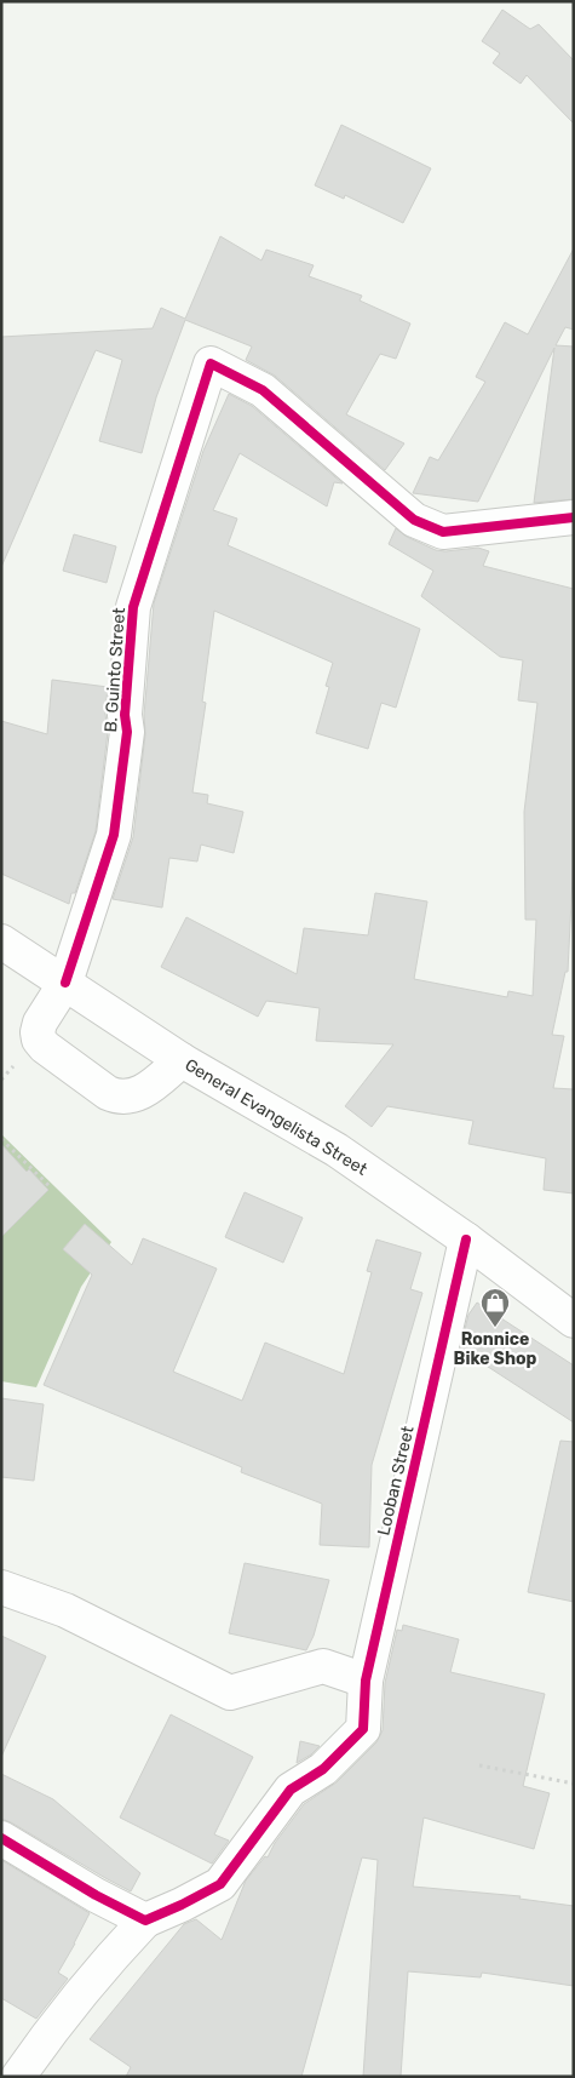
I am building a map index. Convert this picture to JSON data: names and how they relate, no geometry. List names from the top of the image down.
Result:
{
  "streets": {
    "street": ["B. Guinto Street", "General Evangelista Street", "Looban Street"]
  },
  "crossings": [
    ["B. Guinto Street", "General Evangelista Street"],
    ["General Evangelista Street", "Looban Street"]
  ],
  "places": {
    "shop": ["Ronnice Bike Shop"]
  }
}
